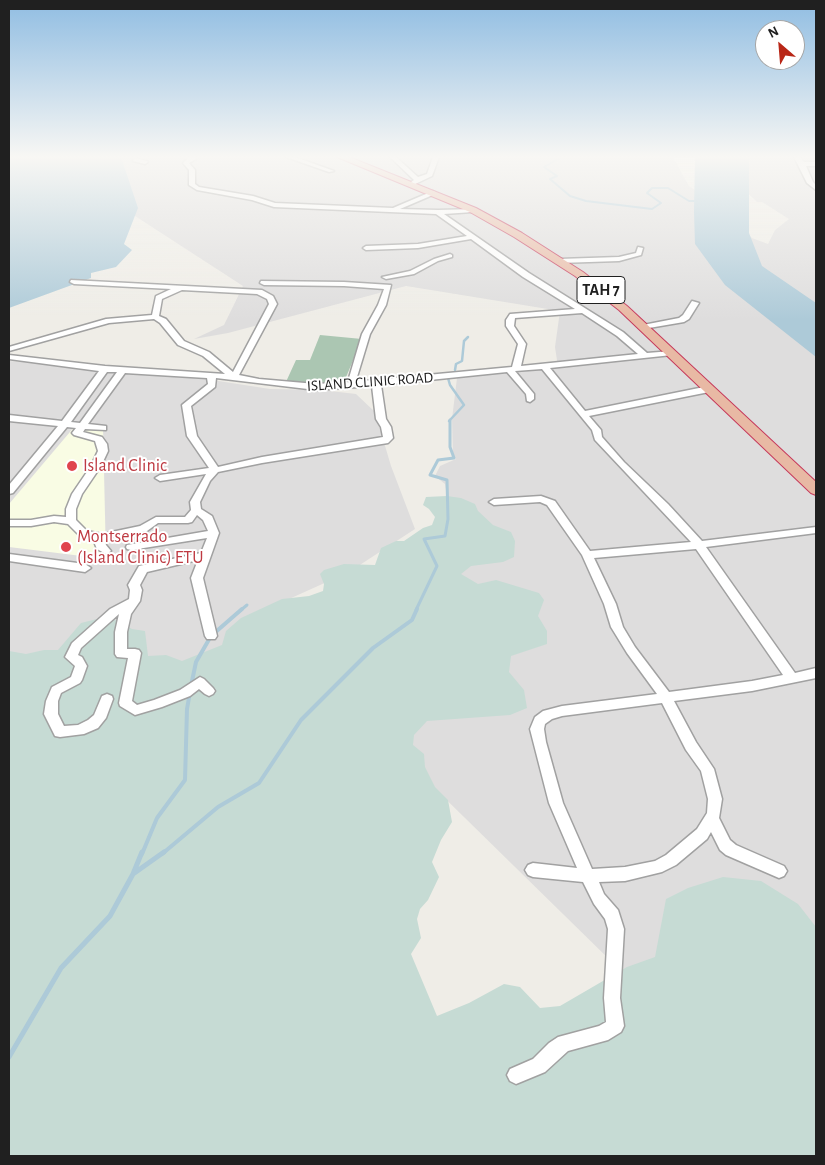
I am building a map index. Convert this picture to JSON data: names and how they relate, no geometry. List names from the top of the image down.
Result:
{
  "streets": {
    "highway": ["TAH 7"],
    "street": ["ISLAND CLINIC ROAD"]
  },
  "crossings": [
    ["TAH 7", "ISLAND CLINIC ROAD"]
  ],
  "places": ["Island Clinic", "Montserrado (Island Clinic) ETU"],
  "north": "top left"
}
